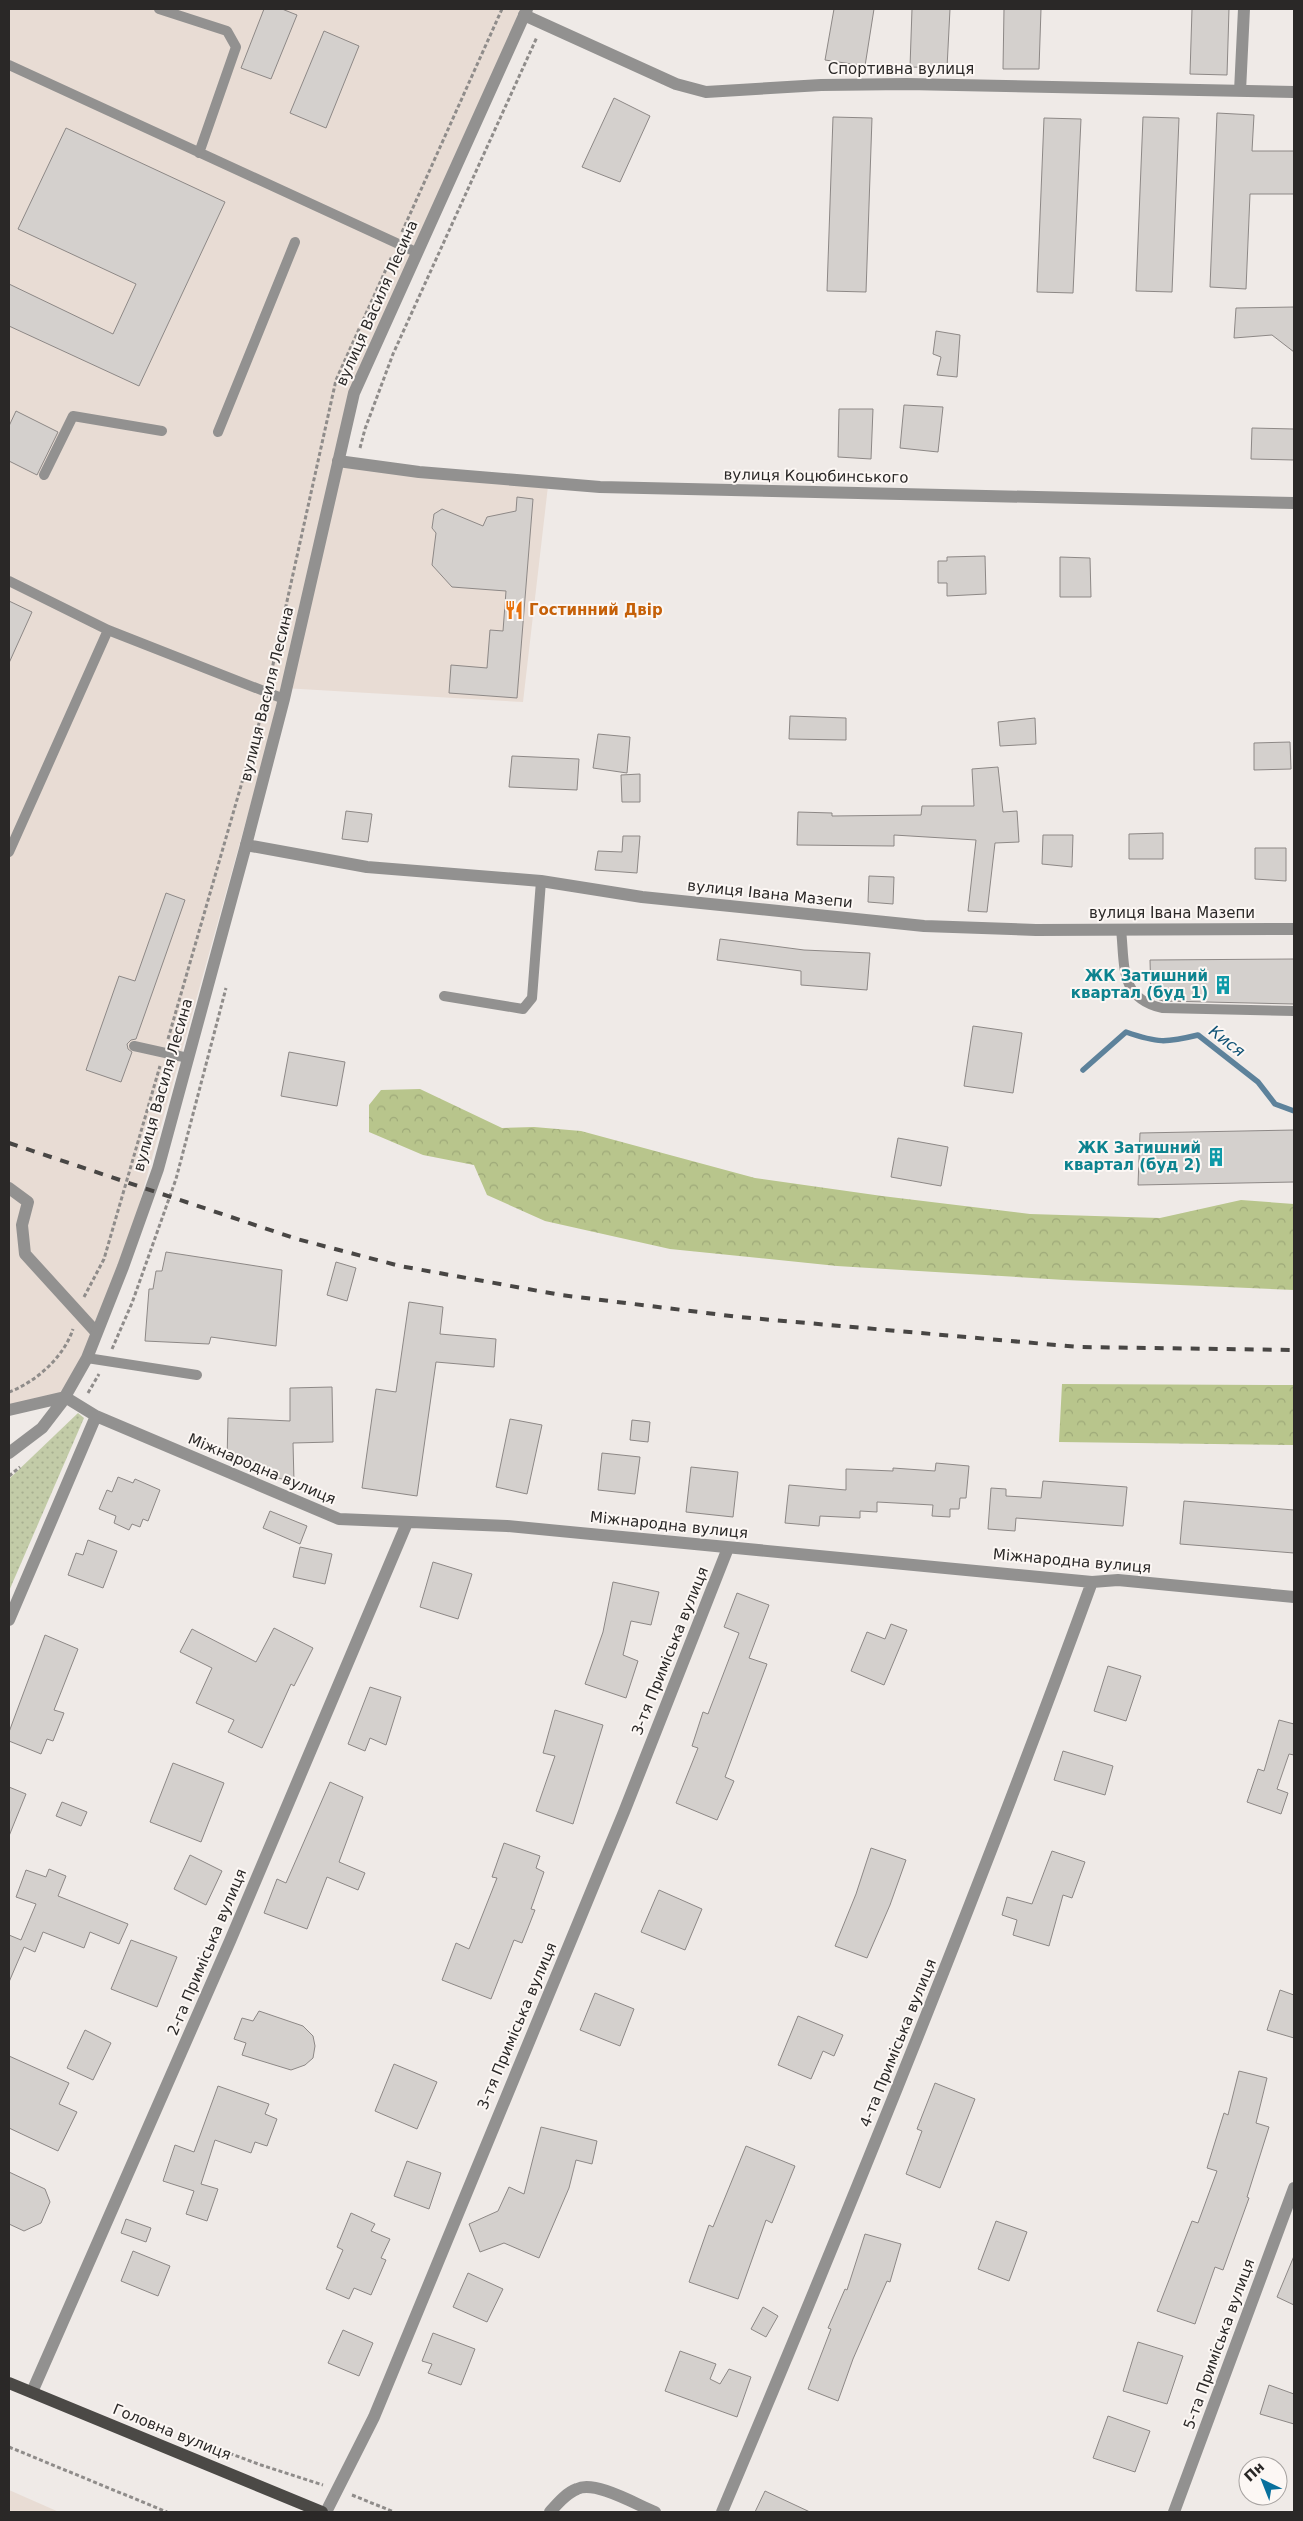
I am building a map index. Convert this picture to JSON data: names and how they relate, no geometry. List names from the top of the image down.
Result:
{
  "streets": {
    "main road": ["Головна вулиця"],
    "street": [
      "Спортивна вулиця",
      "вулиця Василя Лесина",
      "вулиця Коцюбинського",
      "вулиця Івана Мазепи",
      "Міжнародна вулиця",
      "3-тя Приміська вулиця",
      "2-га Приміська вулиця",
      "4-та Приміська вулиця",
      "5-та Приміська вулиця"
    ]
  },
  "crossings": [
    ["Спортивна вулиця", "вулиця Василя Лесина"],
    ["вулиця Василя Лесина", "вулиця Коцюбинського"],
    ["вулиця Василя Лесина", "вулиця Івана Мазепи"],
    ["вулиця Василя Лесина", "Міжнародна вулиця"],
    ["Міжнародна вулиця", "3-тя Приміська вулиця"],
    ["Міжнародна вулиця", "2-га Приміська вулиця"],
    ["Міжнародна вулиця", "4-та Приміська вулиця"],
    ["2-га Приміська вулиця", "Головна вулиця"]
  ],
  "water": ["Кися"],
  "places": {
    "restaurant": ["Гостинний Двір"],
    "building": ["ЖК Затишний квартал (буд 1)", "ЖК Затишний квартал (буд 2)"]
  },
  "north": "top left"
}
